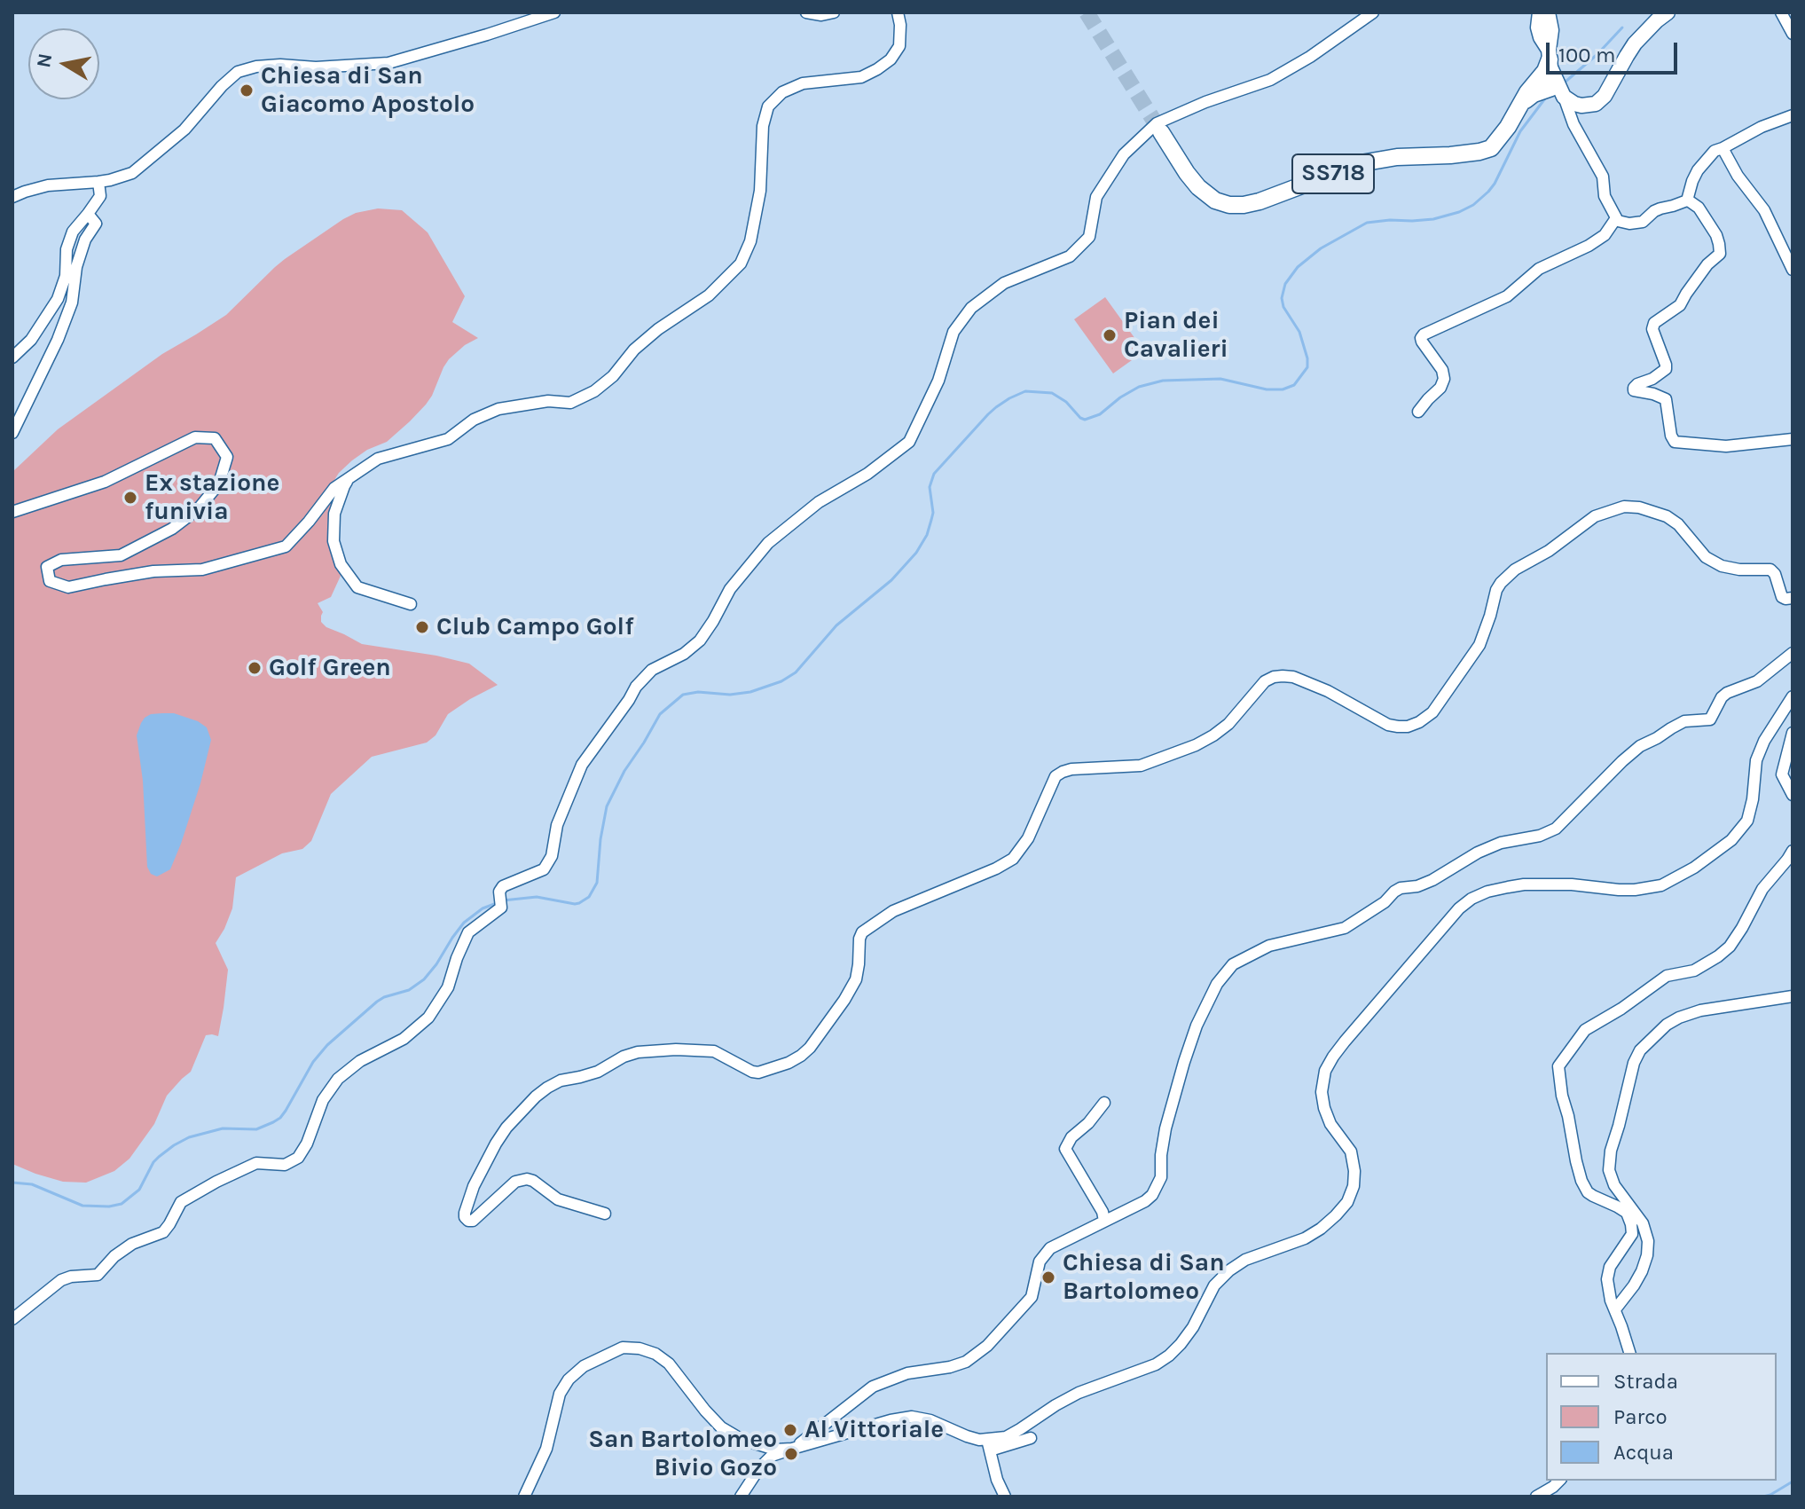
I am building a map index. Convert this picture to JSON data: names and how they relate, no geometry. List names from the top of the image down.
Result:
{
  "streets": {
    "highway": ["SS718"]
  },
  "places": [
    "Chiesa di San Giacomo Apostolo",
    "Pian dei Cavalieri",
    "Ex stazione funivia",
    "Club Campo Golf",
    "Golf Green",
    "Chiesa di San Bartolomeo",
    "Al Vittoriale",
    "San Bartolomeo Bivio Gozo"
  ],
  "legend": ["Strada", "Parco", "Acqua"],
  "scale_bar": "100 m",
  "north": "left"
}
